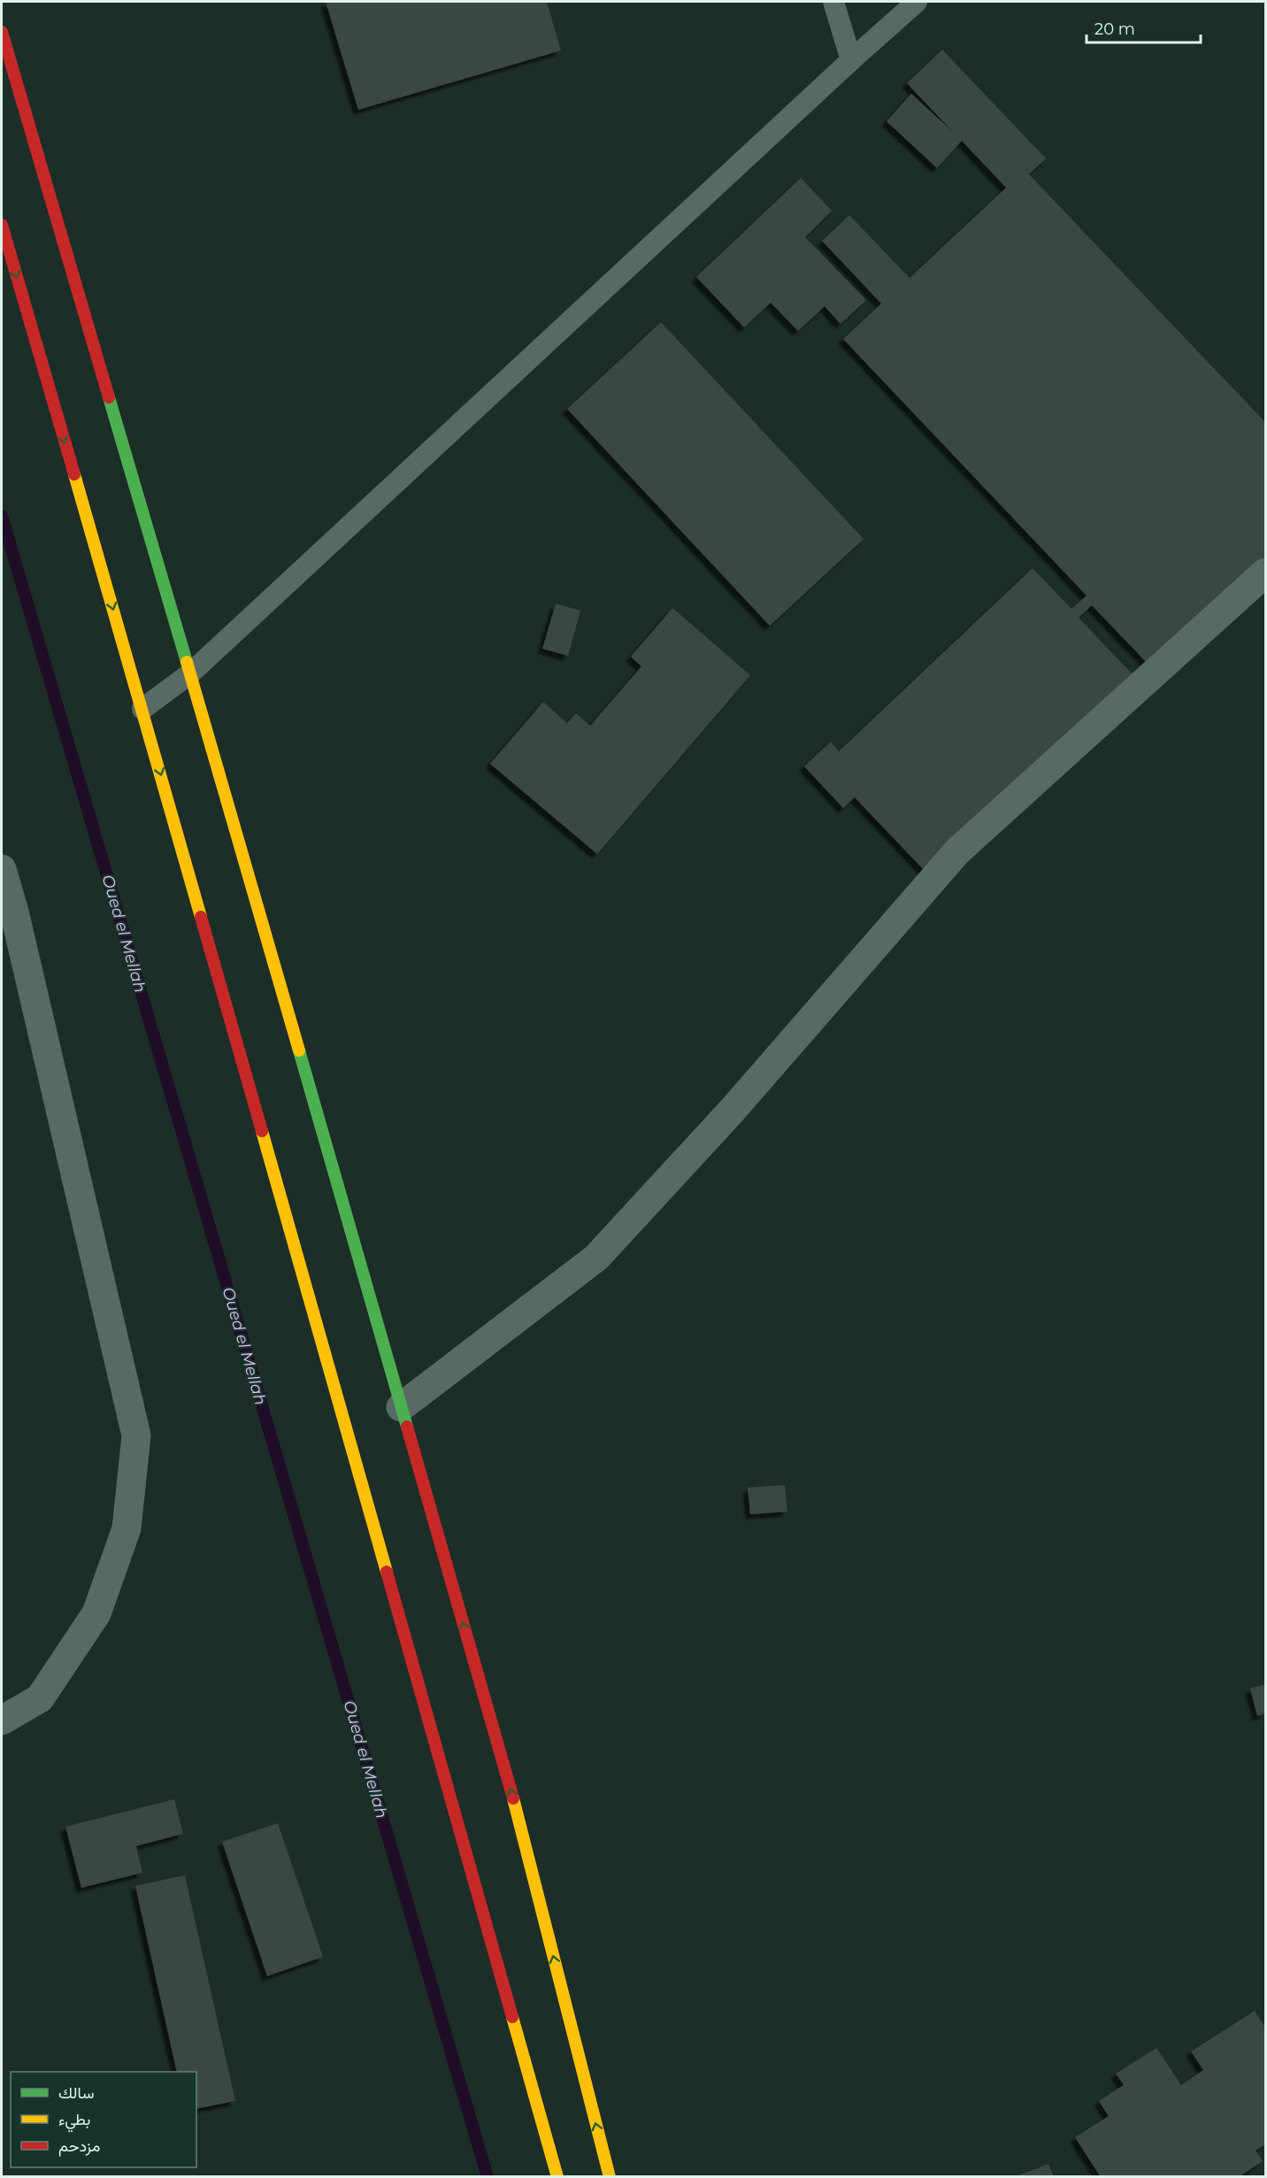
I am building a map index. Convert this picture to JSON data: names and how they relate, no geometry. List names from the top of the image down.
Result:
{
  "water": ["Oued el Mellah"],
  "legend": ["سالك", "بطيء", "مزدحم"],
  "scale_bar": "20 m"
}
